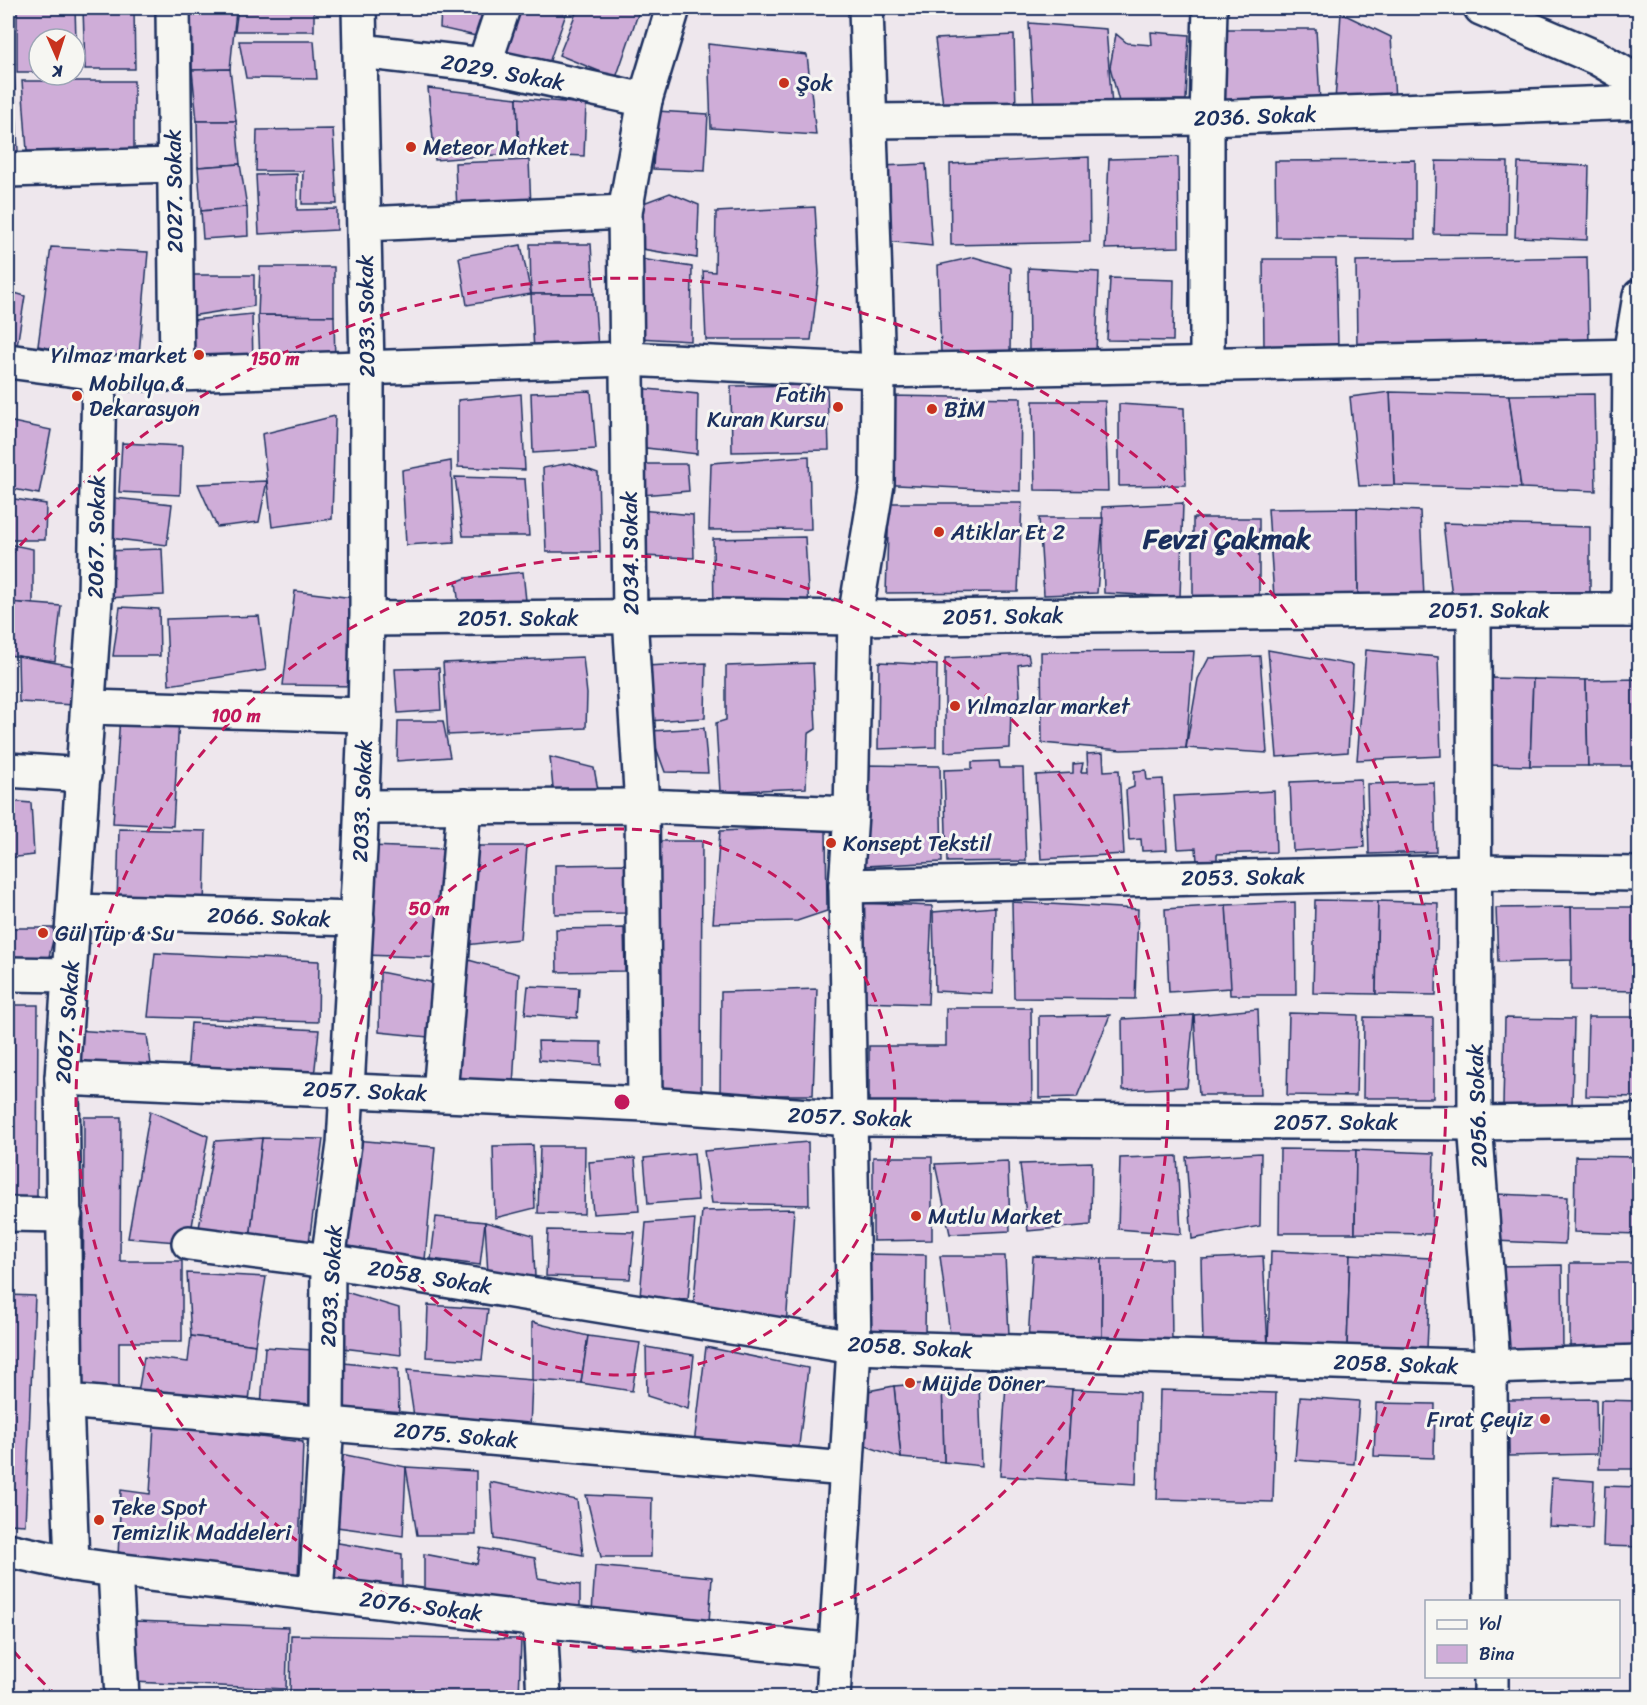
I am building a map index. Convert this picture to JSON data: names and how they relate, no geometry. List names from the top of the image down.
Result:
{
  "streets": {
    "street": [
      "2029. Sokak",
      "2036. Sokak",
      "2027. Sokak",
      "2033. Sokak",
      "2067. Sokak",
      "2034. Sokak",
      "2051. Sokak",
      "2053. Sokak",
      "2066. Sokak",
      "2057. Sokak",
      "2056. Sokak",
      "2058. Sokak",
      "2075. Sokak",
      "2076. Sokak"
    ]
  },
  "crossings": [
    ["2029. Sokak", "2033. Sokak"],
    ["2029. Sokak", "2034. Sokak"],
    ["2033. Sokak", "2051. Sokak"],
    ["2033. Sokak", "2066. Sokak"],
    ["2033. Sokak", "2057. Sokak"],
    ["2033. Sokak", "2058. Sokak"],
    ["2033. Sokak", "2075. Sokak"],
    ["2033. Sokak", "2076. Sokak"],
    ["2067. Sokak", "2066. Sokak"],
    ["2067. Sokak", "2057. Sokak"],
    ["2067. Sokak", "2075. Sokak"],
    ["2067. Sokak", "2076. Sokak"],
    ["2034. Sokak", "2051. Sokak"],
    ["2034. Sokak", "2057. Sokak"],
    ["2051. Sokak", "2056. Sokak"],
    ["2053. Sokak", "2056. Sokak"],
    ["2057. Sokak", "2056. Sokak"],
    ["2056. Sokak", "2058. Sokak"]
  ],
  "districts": ["Fevzi Çakmak"],
  "places": [
    "Şok",
    "Meteor Matket",
    "Yılmaz market",
    "Mobilya & Dekarasyon",
    "Fatih Kuran Kursu",
    "BİM",
    "Atiklar Et 2",
    "Yılmazlar market",
    "Konsept Tekstil",
    "Gül Tüp & Su",
    "Mutlu Market",
    "Müjde Döner",
    "Fırat Çeyiz",
    "Teke Spot Temizlik Maddeleri"
  ],
  "legend": ["Yol", "Bina"],
  "north": "bottom",
  "rings": ["150 m", "100 m", "50 m"]
}
